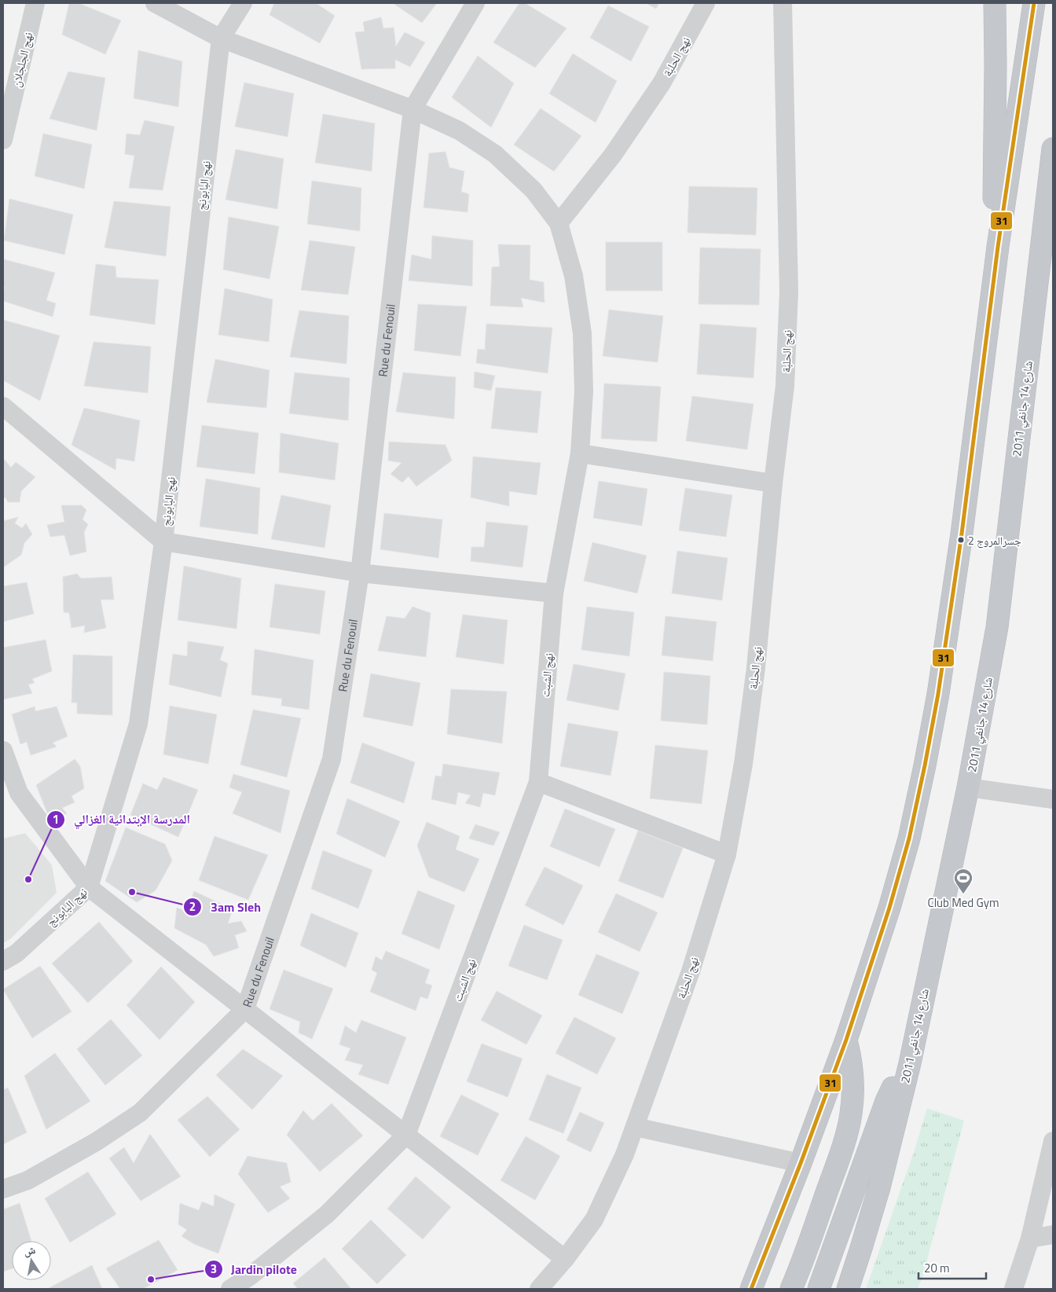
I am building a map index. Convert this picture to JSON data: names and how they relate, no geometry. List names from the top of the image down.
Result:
{
  "streets": {
    "highway": ["شارع 14 جانفي 2011"],
    "street": [
      "نهج الحلبة",
      "نهج الجلجلان",
      "نهج البابونج",
      "Rue du Fenouil",
      "نهج الشبت"
    ]
  },
  "places": {
    "other": [
      "جسرالمروج 2",
      "المدرسة الإبتدائية الغزالي",
      "3am Sleh",
      "Jardin pilote"
    ],
    "sports": ["Club Med Gym"]
  },
  "lines": ["transit line 31"],
  "scale_bar": "20 m",
  "north": "top"
}
